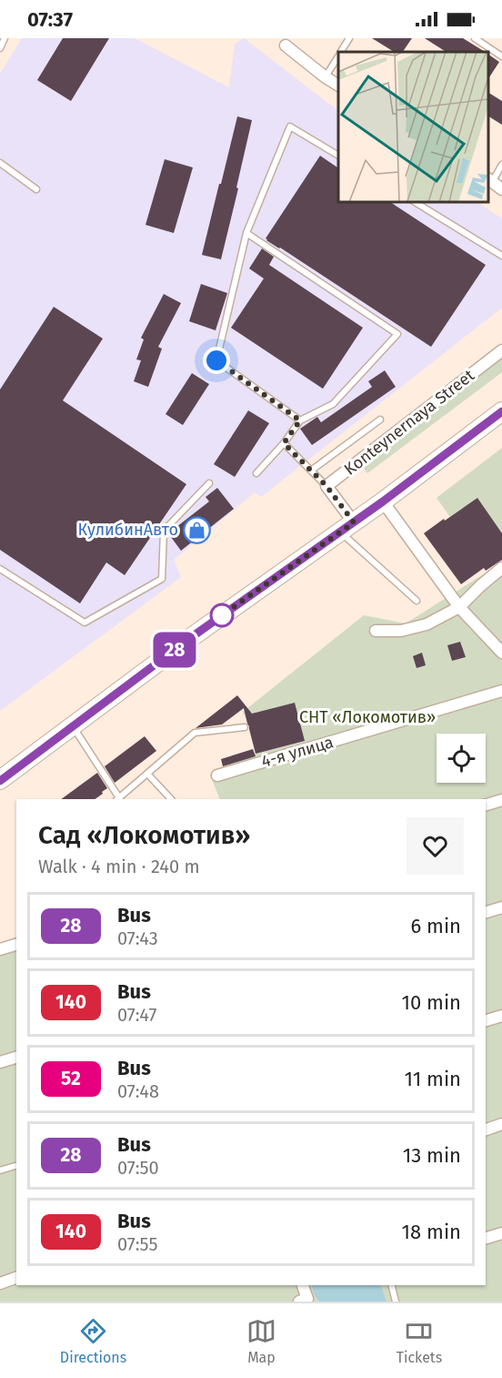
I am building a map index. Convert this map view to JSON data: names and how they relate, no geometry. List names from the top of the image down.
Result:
{
  "streets": {
    "street": ["Konteynernaya Street", "4-я улица"]
  },
  "parks": ["СНТ «Локомотив»"],
  "places": {
    "shop": ["КулибинАвто"]
  },
  "lines": ["bus line 28"],
  "page": {
    "status": "07:37",
    "on_map": "28",
    "heading": ["Сад «Локомотив»", "Walk · 4 min · 240 m"],
    "list": [
      {
        "mark": "28",
        "name": "Bus",
        "note": "07:43",
        "value": "6 min"
      },
      {
        "mark": "140",
        "name": "Bus",
        "note": "07:47",
        "value": "10 min"
      },
      {
        "mark": "52",
        "name": "Bus",
        "note": "07:48",
        "value": "11 min"
      },
      {
        "mark": "28",
        "name": "Bus",
        "note": "07:50",
        "value": "13 min"
      },
      {
        "mark": "140",
        "name": "Bus",
        "note": "07:55",
        "value": "18 min"
      }
    ],
    "tabs": ["Directions", "Map", "Tickets"]
  }
}
